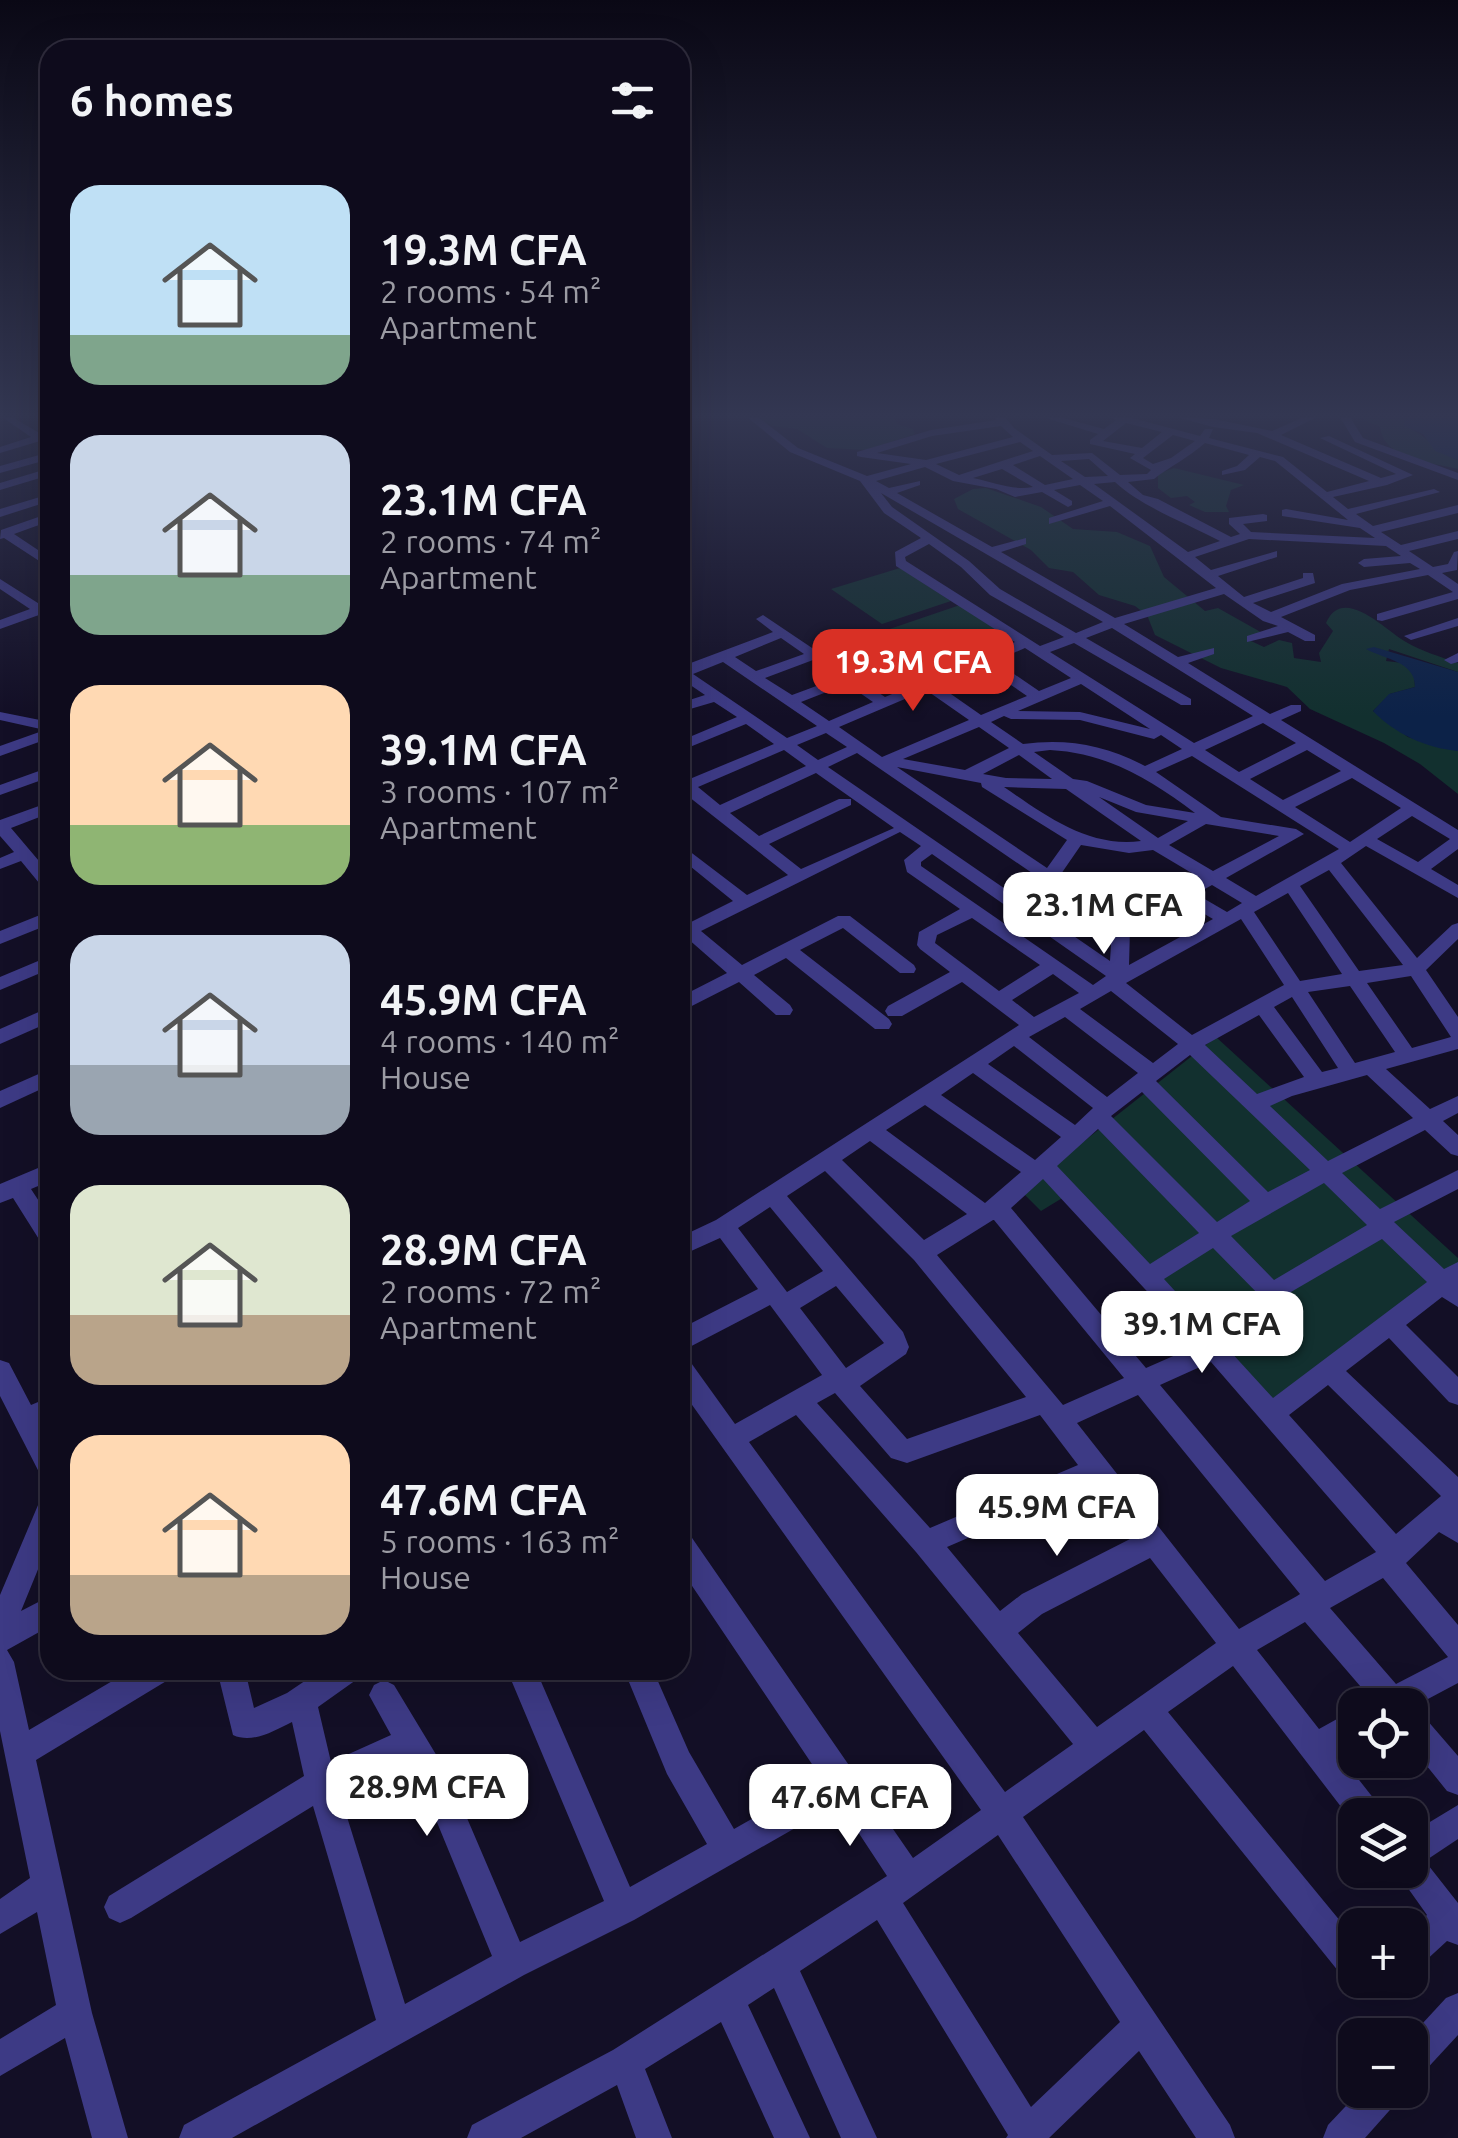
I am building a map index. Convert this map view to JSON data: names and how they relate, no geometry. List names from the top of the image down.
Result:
{
  "page": {
    "heading": "6 homes",
    "list": [
      {
        "name": "19.3M CFA",
        "note": "2 rooms · 54 m² · Apartment"
      },
      {
        "name": "23.1M CFA",
        "note": "2 rooms · 74 m² · Apartment"
      },
      {
        "name": "39.1M CFA",
        "note": "3 rooms · 107 m² · Apartment"
      },
      {
        "name": "45.9M CFA",
        "note": "4 rooms · 140 m² · House"
      },
      {
        "name": "28.9M CFA",
        "note": "2 rooms · 72 m² · Apartment"
      },
      {
        "name": "47.6M CFA",
        "note": "5 rooms · 163 m² · House"
      }
    ],
    "price": [
      "19.3M CFA",
      "23.1M CFA",
      "39.1M CFA",
      "45.9M CFA",
      "28.9M CFA",
      "47.6M CFA"
    ],
    "map_buttons": ["+", "−"]
  }
}
